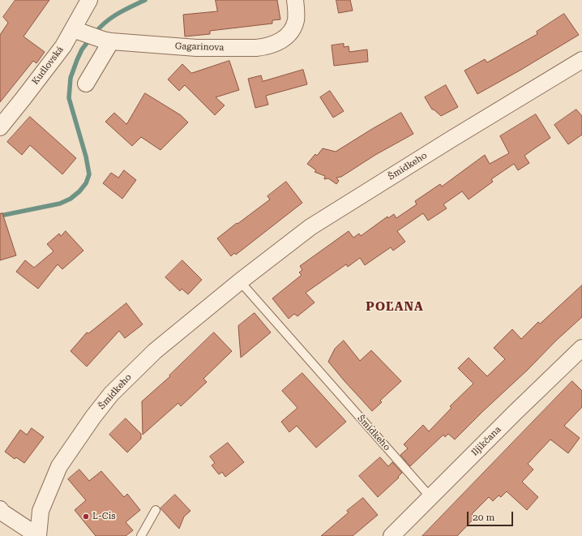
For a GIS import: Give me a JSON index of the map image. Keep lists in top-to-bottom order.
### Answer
{
  "streets": {
    "street": [
      "Gagarinova",
      "Kudlovská",
      "Šmidkeho",
      "Iljikčana"
    ]
  },
  "crossings": [
    ["Gagarinova", "Kudlovská"],
    ["Šmidkeho", "Iljikčana"]
  ],
  "districts": ["POĽANA"],
  "places": ["L-Cis"],
  "scale_bar": "20 m"
}
